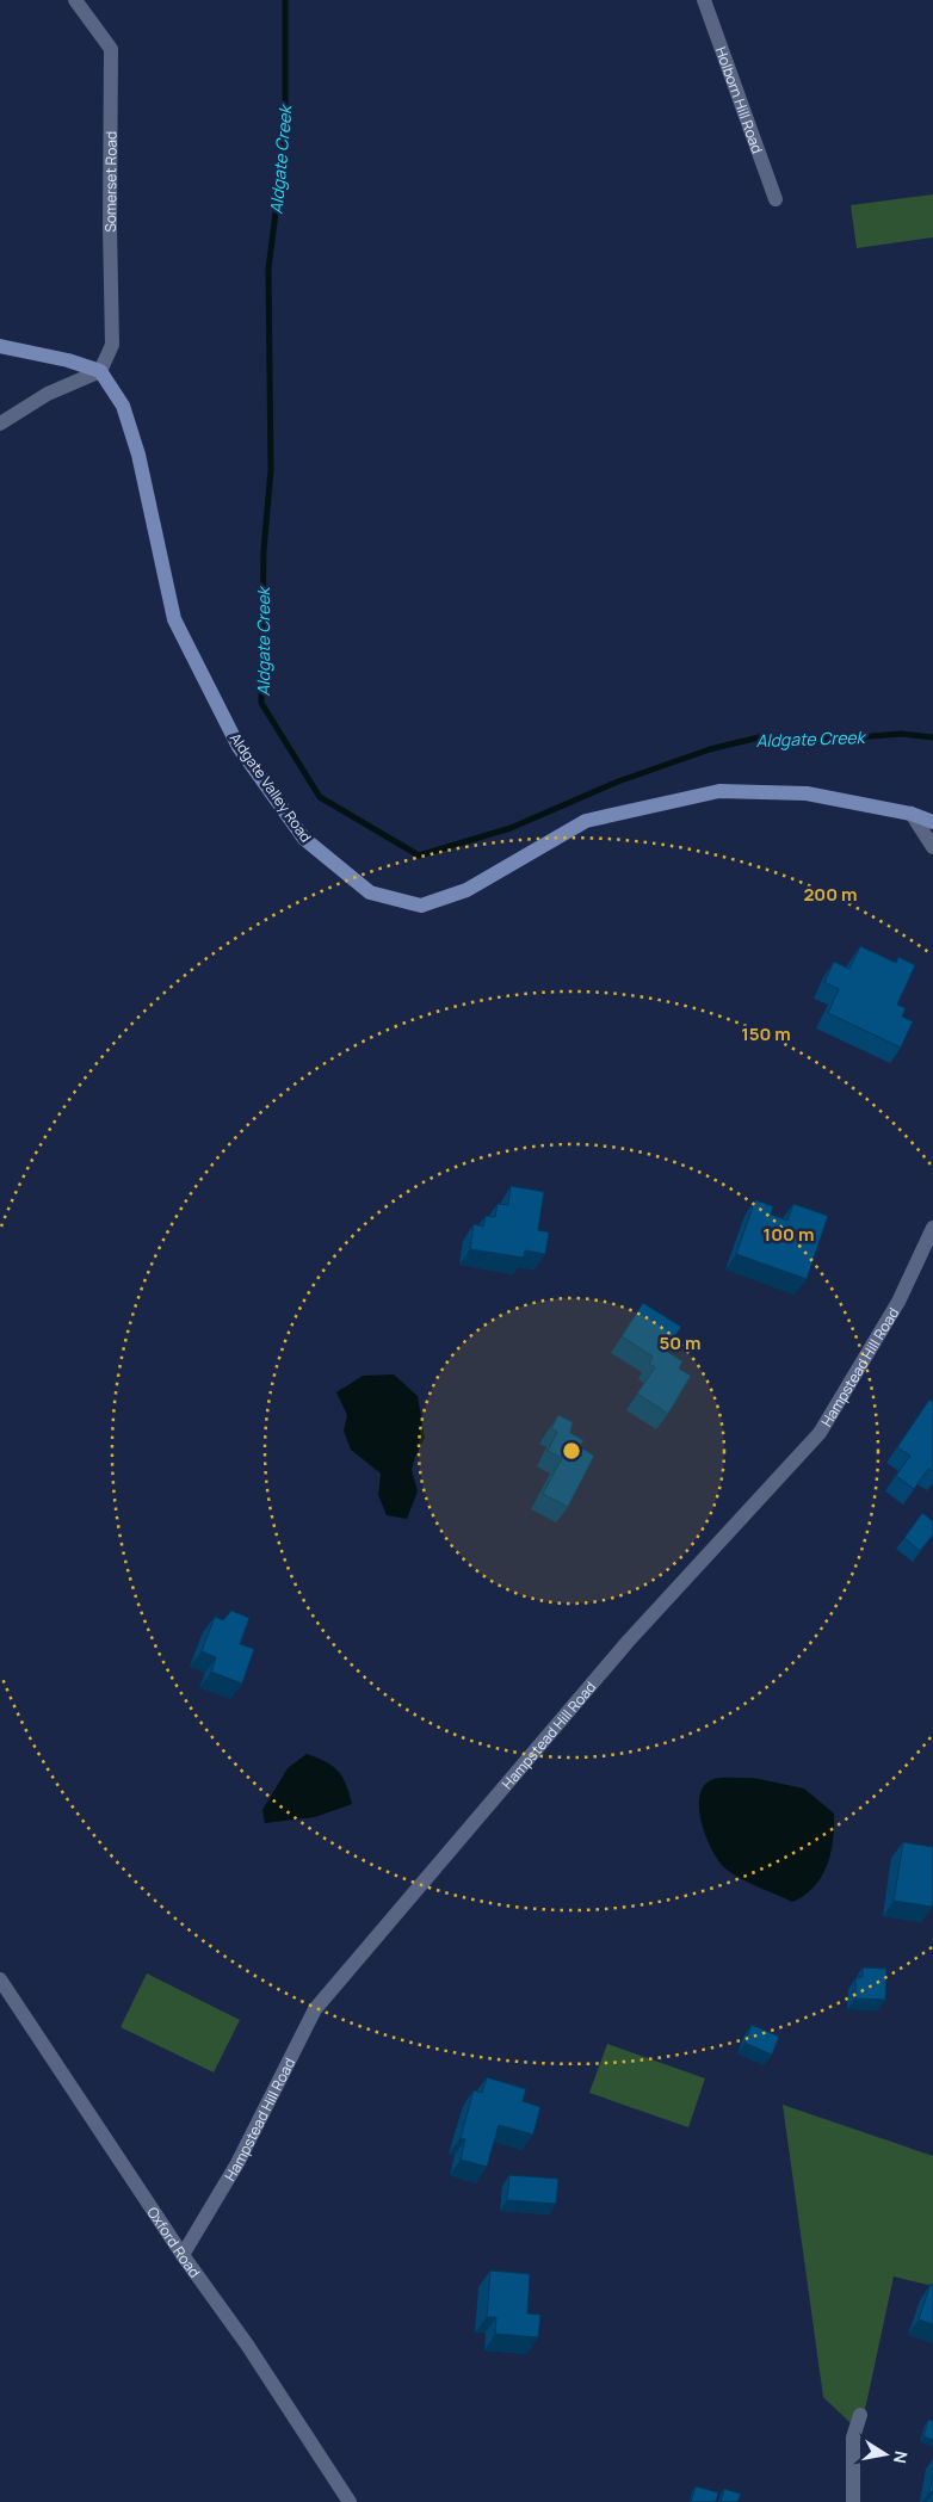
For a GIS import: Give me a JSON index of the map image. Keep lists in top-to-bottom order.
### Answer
{
  "streets": {
    "street": [
      "Holborn Hill Road",
      "Somerset Road",
      "Aldgate Valley Road",
      "Hampstead Hill Road",
      "Oxford Road"
    ]
  },
  "crossings": [
    ["Somerset Road", "Aldgate Valley Road"],
    ["Hampstead Hill Road", "Oxford Road"]
  ],
  "water": ["Aldgate Creek"],
  "north": "right",
  "rings": [
    "200 m",
    "150 m",
    "100 m",
    "50 m"
  ]
}
